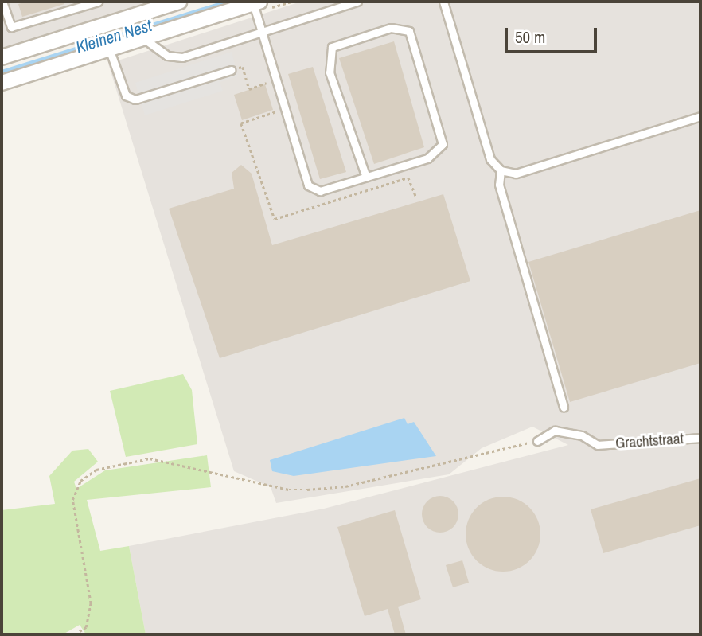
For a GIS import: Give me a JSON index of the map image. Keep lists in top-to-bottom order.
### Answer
{
  "streets": {
    "lane": ["Grachtstraat"]
  },
  "water": ["Kleinen Nest"],
  "scale_bar": "50 m"
}
